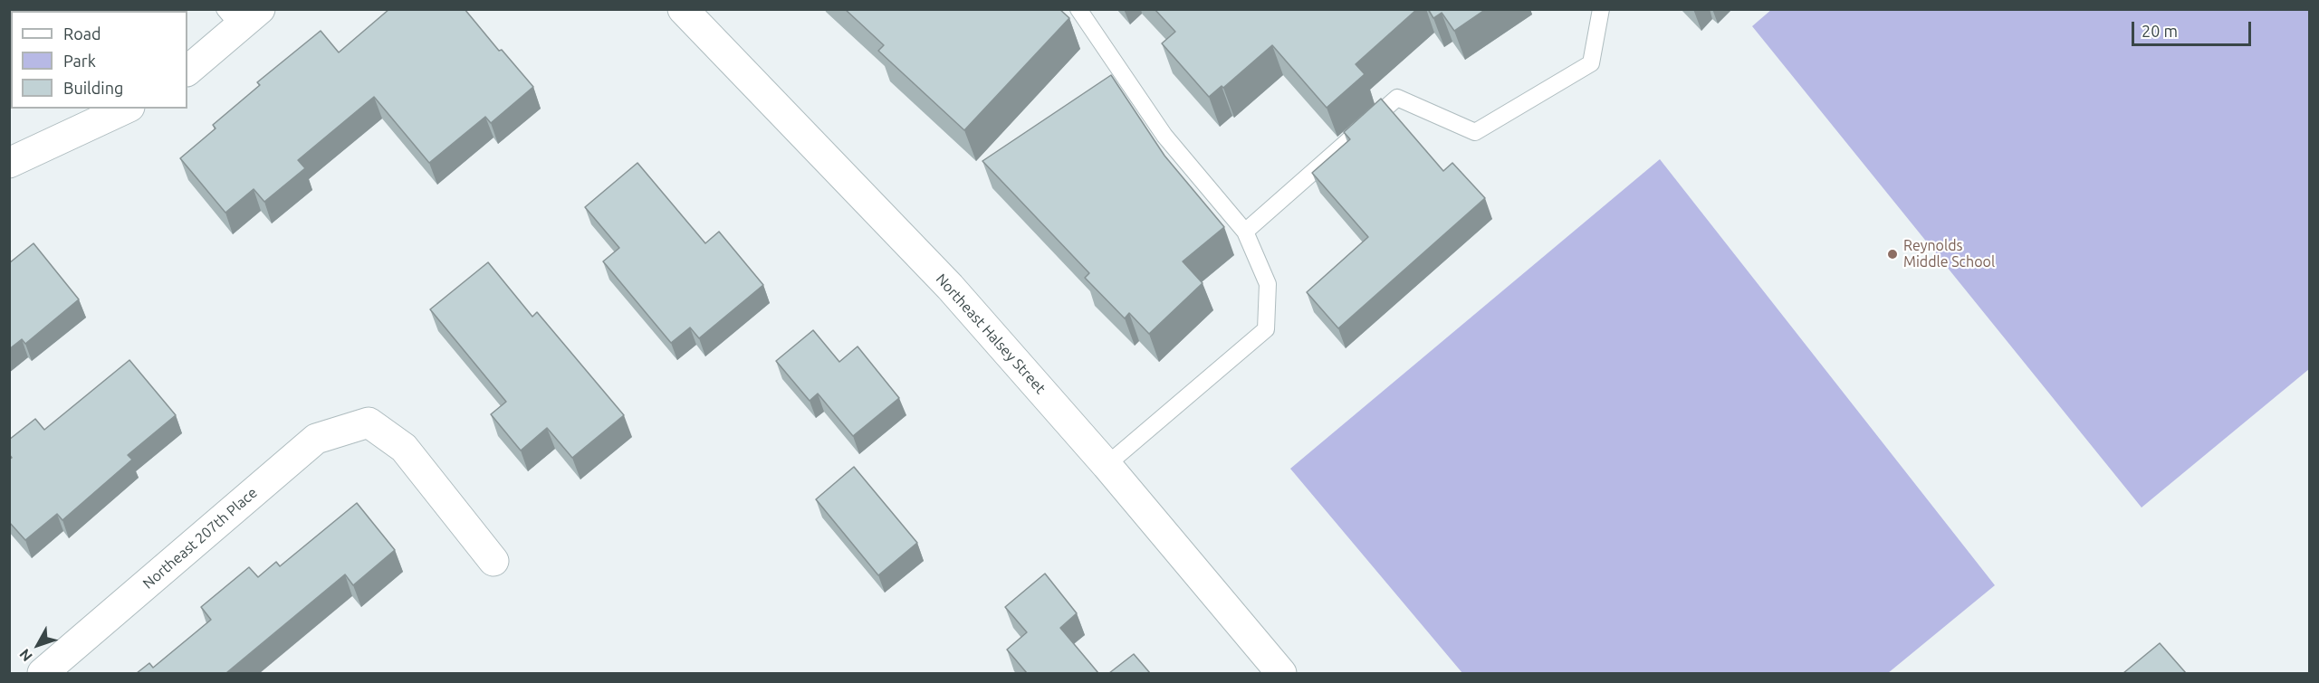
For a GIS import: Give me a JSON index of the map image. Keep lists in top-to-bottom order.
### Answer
{
  "streets": {
    "street": ["Northeast Halsey Street", "Northeast 207th Place"]
  },
  "places": ["Reynolds Middle School"],
  "legend": ["Road", "Park", "Building"],
  "scale_bar": "20 m",
  "north": "bottom left"
}
